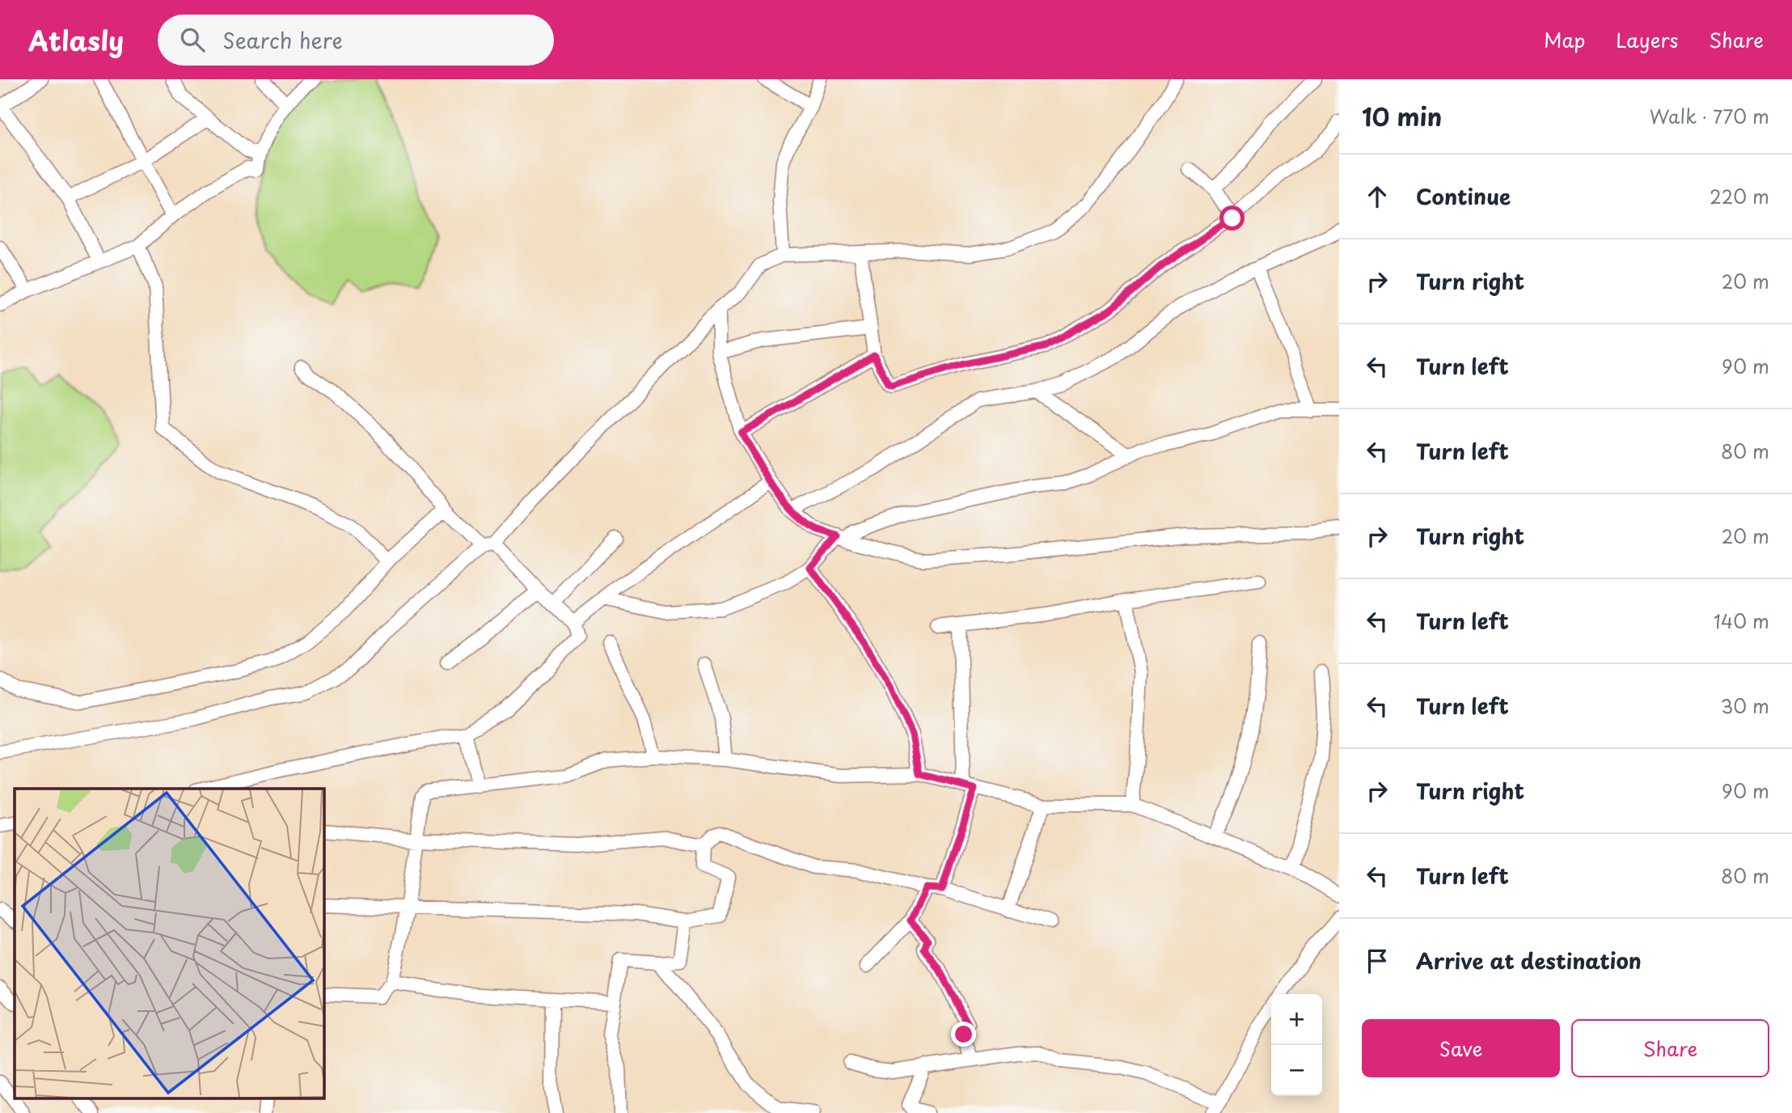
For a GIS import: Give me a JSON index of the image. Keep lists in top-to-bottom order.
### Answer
{
  "page": {
    "header": "Atlasly",
    "search": "Search here",
    "nav": ["Map", "Layers", "Share"],
    "heading": ["10 min", "Walk · 770 m"],
    "list": [
      ["Continue", "220 m"],
      ["Turn right", "20 m"],
      ["Turn left", "90 m"],
      ["Turn left", "80 m"],
      ["Turn right", "20 m"],
      ["Turn left", "140 m"],
      ["Turn left", "30 m"],
      ["Turn right", "90 m"],
      ["Turn left", "80 m"],
      "Arrive at destination"
    ],
    "map_buttons": ["+", "−"],
    "buttons": ["Save", "Share"]
  }
}
